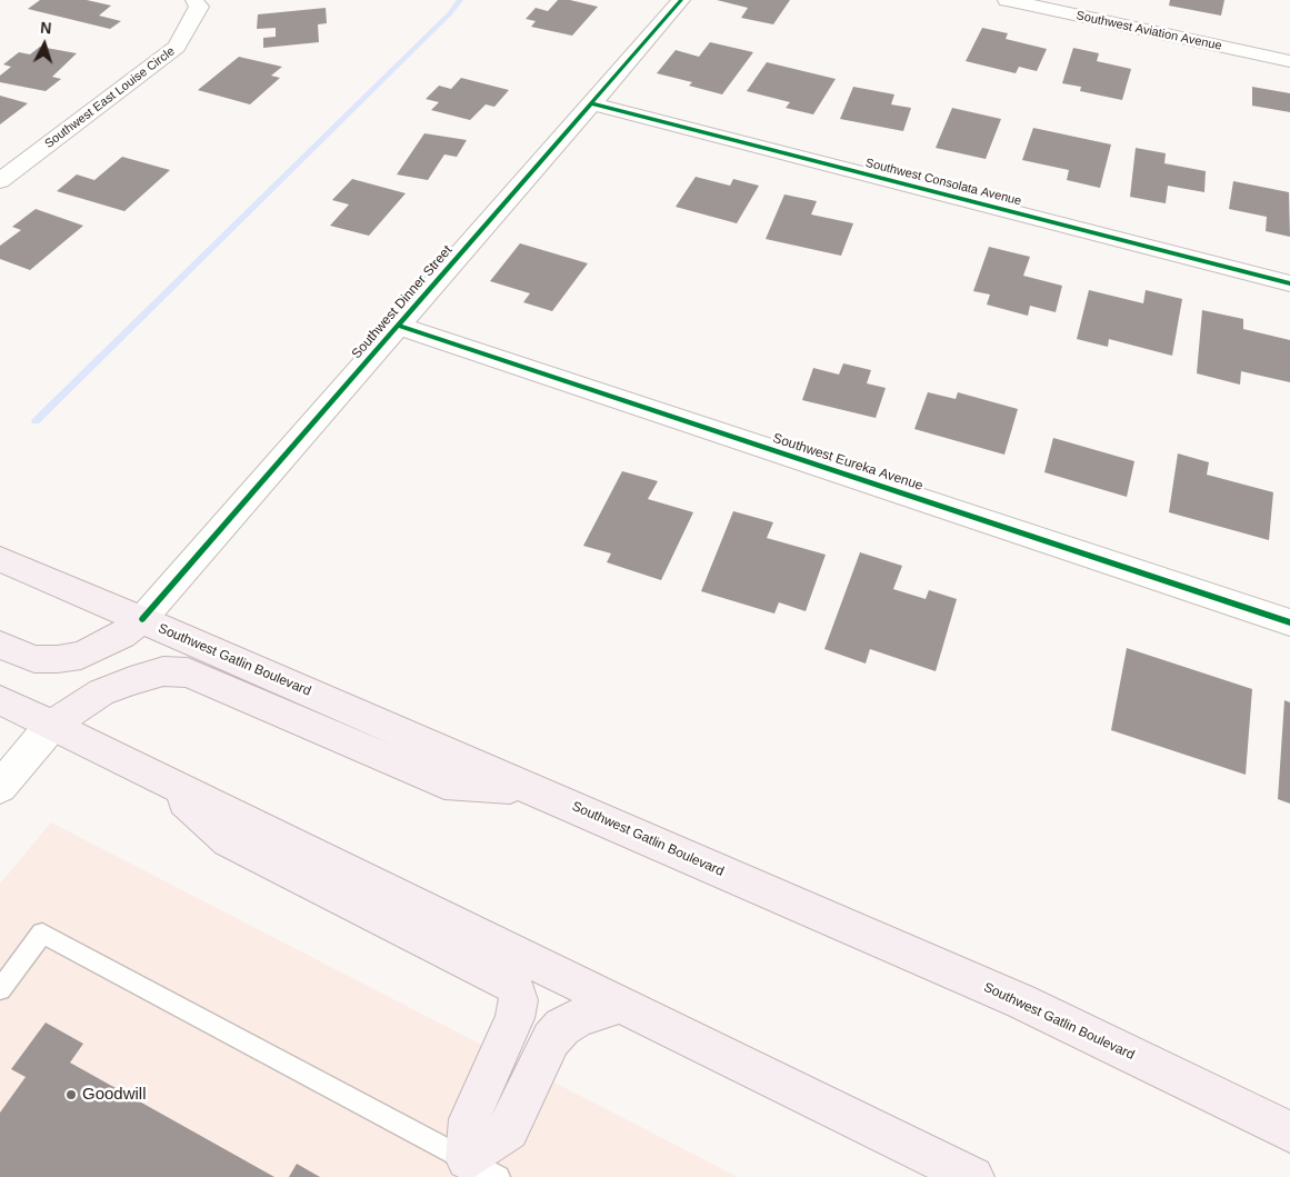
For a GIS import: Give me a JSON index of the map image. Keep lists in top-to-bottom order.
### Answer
{
  "streets": {
    "main road": ["Southwest Gatlin Boulevard"],
    "street": [
      "Southwest Aviation Avenue",
      "Southwest East Louise Circle",
      "Southwest Consolata Avenue",
      "Southwest Dinner Street",
      "Southwest Eureka Avenue"
    ]
  },
  "crossings": [
    ["Southwest Consolata Avenue", "Southwest Dinner Street"],
    ["Southwest Dinner Street", "Southwest Eureka Avenue"],
    ["Southwest Dinner Street", "Southwest Gatlin Boulevard"]
  ],
  "places": ["Goodwill"],
  "north": "top"
}
